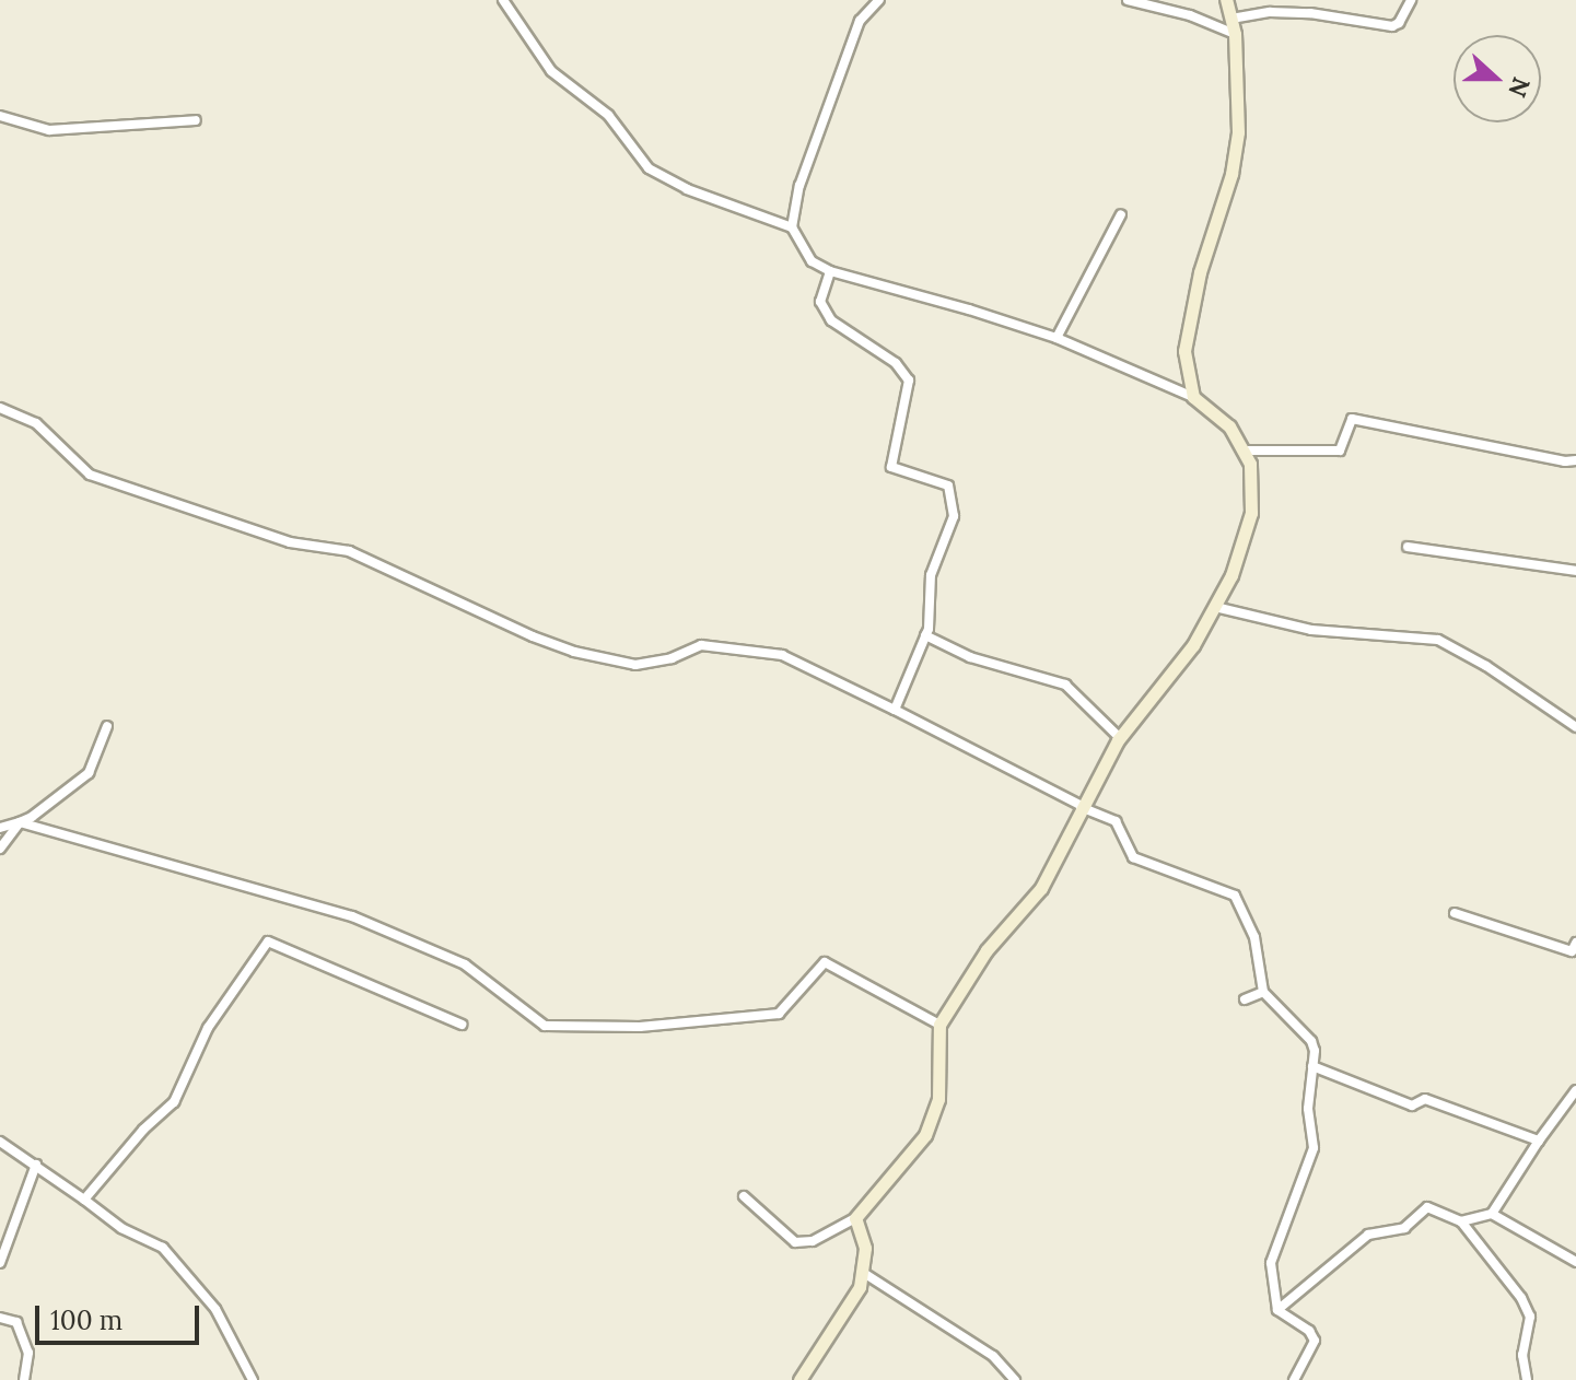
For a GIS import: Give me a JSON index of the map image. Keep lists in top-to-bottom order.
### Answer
{
  "scale_bar": "100 m",
  "north": "right"
}
